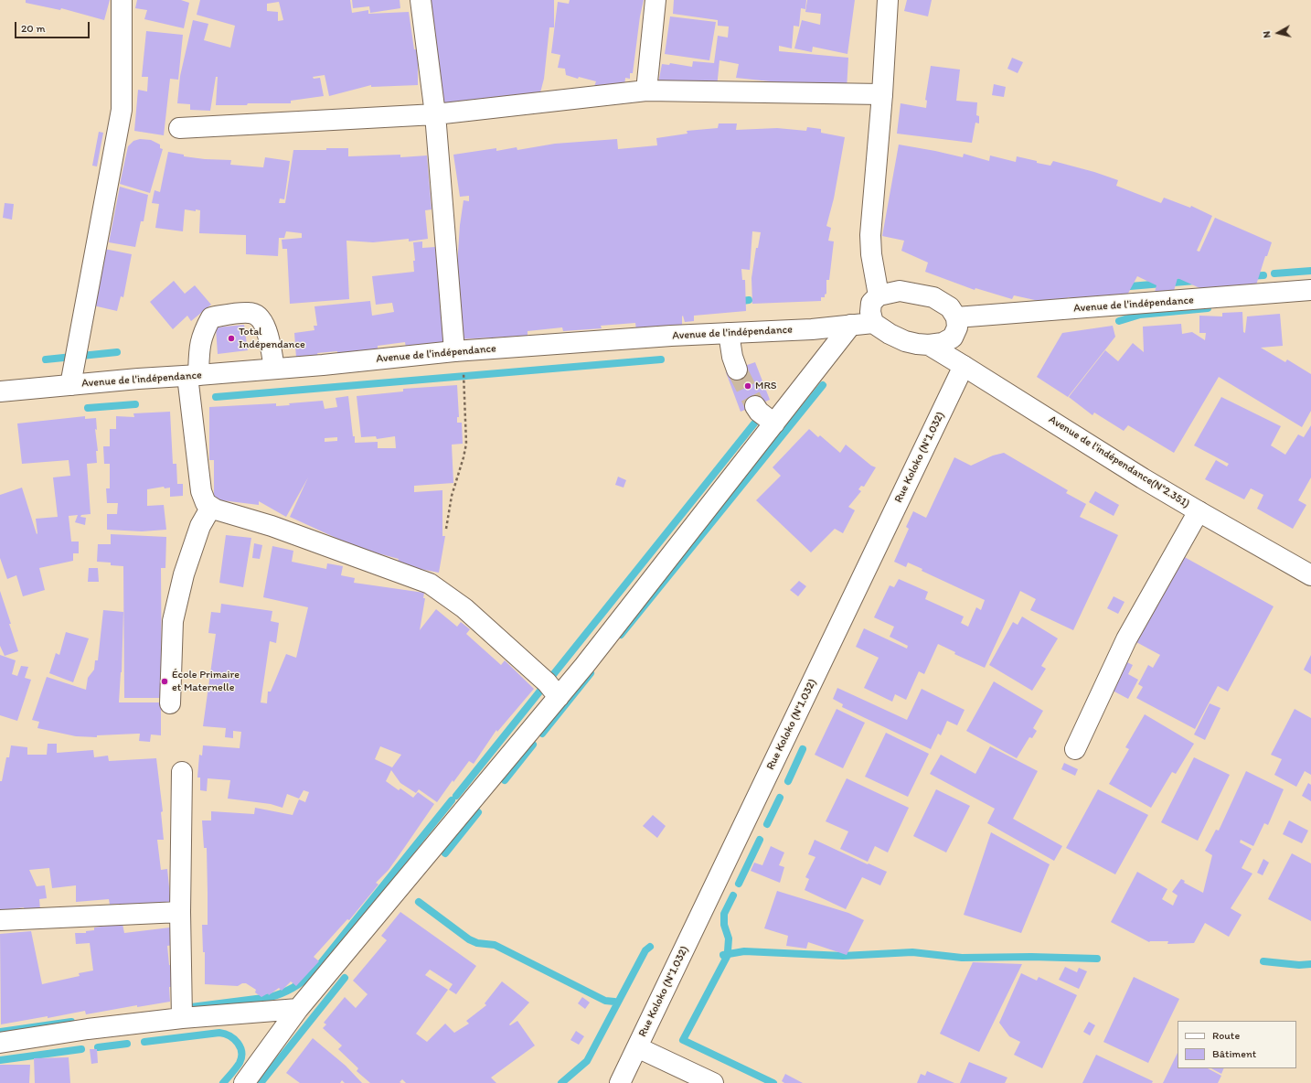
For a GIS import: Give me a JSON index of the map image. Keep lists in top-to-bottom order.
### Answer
{
  "streets": {
    "street": ["Avenue de l'indépendance", "Rue Koloko (N°1.032)", "Avenue de l'indépendance(N°2.351)"]
  },
  "crossings": [
    ["Avenue de l'indépendance", "Avenue de l'indépendance(N°2.351)"],
    ["Rue Koloko (N°1.032)", "Avenue de l'indépendance(N°2.351)"]
  ],
  "places": ["Total Indépendance", "MRS", "École Primaire et Maternelle"],
  "legend": ["Route", "Bâtiment"],
  "scale_bar": "20 m",
  "north": "left"
}
